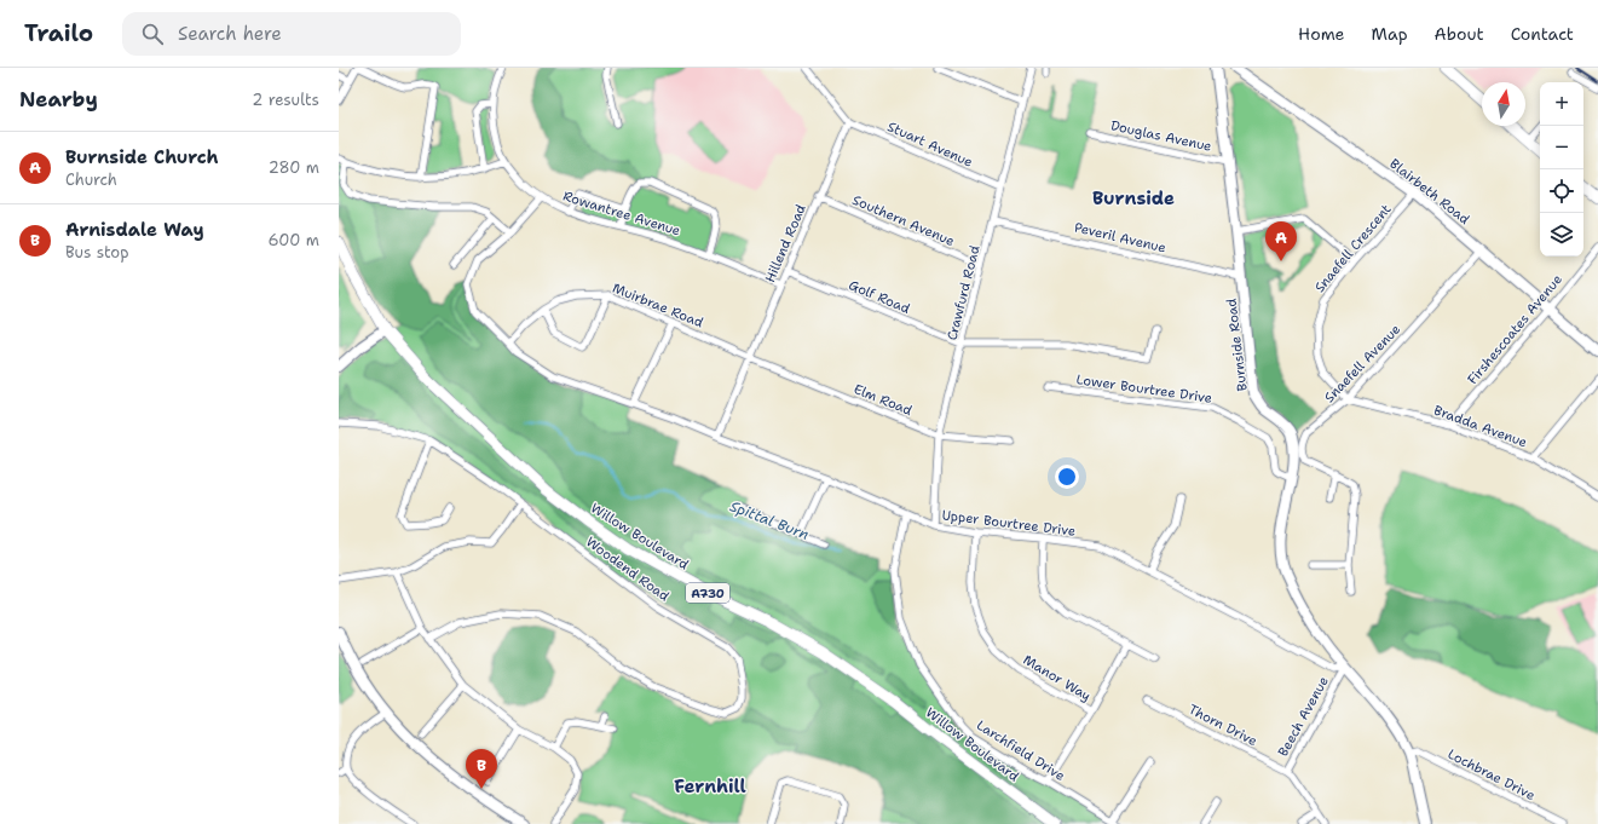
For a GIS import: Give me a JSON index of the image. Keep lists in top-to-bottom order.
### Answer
{
  "streets": {
    "main road": ["Willow Boulevard", "A730"],
    "street": [
      "Douglas Avenue",
      "Stuart Avenue",
      "Blairbeth Road",
      "Rowantree Avenue",
      "Southern Avenue",
      "Peveril Avenue",
      "Hillend Road",
      "Snaefell Crescent",
      "Crawfurd Road",
      "Golf Road",
      "Muirbrae Road",
      "Firshescoates Avenue",
      "Burnside Road",
      "Snaefell Avenue",
      "Lower Bourtree Drive",
      "Elm Road",
      "Bradda Avenue",
      "Upper Bourtree Drive",
      "Woodend Road",
      "Manor Way",
      "Beech Avenue",
      "Thorn Drive",
      "Larchfield Drive",
      "Lochbrae Drive"
    ]
  },
  "crossings": [
    ["Douglas Avenue", "Burnside Road"],
    ["Stuart Avenue", "Hillend Road"],
    ["Stuart Avenue", "Crawfurd Road"],
    ["Blairbeth Road", "Snaefell Crescent"],
    ["Blairbeth Road", "Firshescoates Avenue"],
    ["Blairbeth Road", "Snaefell Avenue"],
    ["Rowantree Avenue", "Hillend Road"],
    ["Rowantree Avenue", "Upper Bourtree Drive"],
    ["Southern Avenue", "Hillend Road"],
    ["Southern Avenue", "Crawfurd Road"],
    ["Peveril Avenue", "Crawfurd Road"],
    ["Peveril Avenue", "Burnside Road"],
    ["Hillend Road", "Golf Road"],
    ["Hillend Road", "Muirbrae Road"],
    ["Hillend Road", "Elm Road"],
    ["Hillend Road", "Upper Bourtree Drive"],
    ["Snaefell Crescent", "Snaefell Avenue"],
    ["Snaefell Crescent", "Bradda Avenue"],
    ["Crawfurd Road", "Golf Road"],
    ["Crawfurd Road", "Elm Road"],
    ["Crawfurd Road", "Upper Bourtree Drive"],
    ["Muirbrae Road", "Elm Road"],
    ["Muirbrae Road", "Upper Bourtree Drive"],
    ["Firshescoates Avenue", "Bradda Avenue"],
    ["Burnside Road", "Lower Bourtree Drive"],
    ["Burnside Road", "Upper Bourtree Drive"],
    ["Burnside Road", "Beech Avenue"],
    ["Burnside Road", "Lochbrae Drive"],
    ["Snaefell Avenue", "Bradda Avenue"],
    ["Upper Bourtree Drive", "Manor Way"],
    ["Upper Bourtree Drive", "Beech Avenue"],
    ["Upper Bourtree Drive", "Larchfield Drive"],
    ["Willow Boulevard", "A730"],
    ["Beech Avenue", "Thorn Drive"]
  ],
  "districts": ["Burnside", "Fernhill"],
  "water": ["Spittal Burn"],
  "north": "top",
  "page": {
    "header": "Trailo",
    "search": "Search here",
    "nav": [
      "Home",
      "Map",
      "About",
      "Contact"
    ],
    "heading": ["Nearby", "2 results"],
    "map_buttons": ["+", "−"],
    "list": [
      {
        "mark": "A",
        "name": "Burnside Church",
        "note": "Church",
        "value": "280 m"
      },
      {
        "mark": "B",
        "name": "Arnisdale Way",
        "note": "Bus stop",
        "value": "600 m"
      }
    ],
    "pins": ["A", "B"]
  }
}
